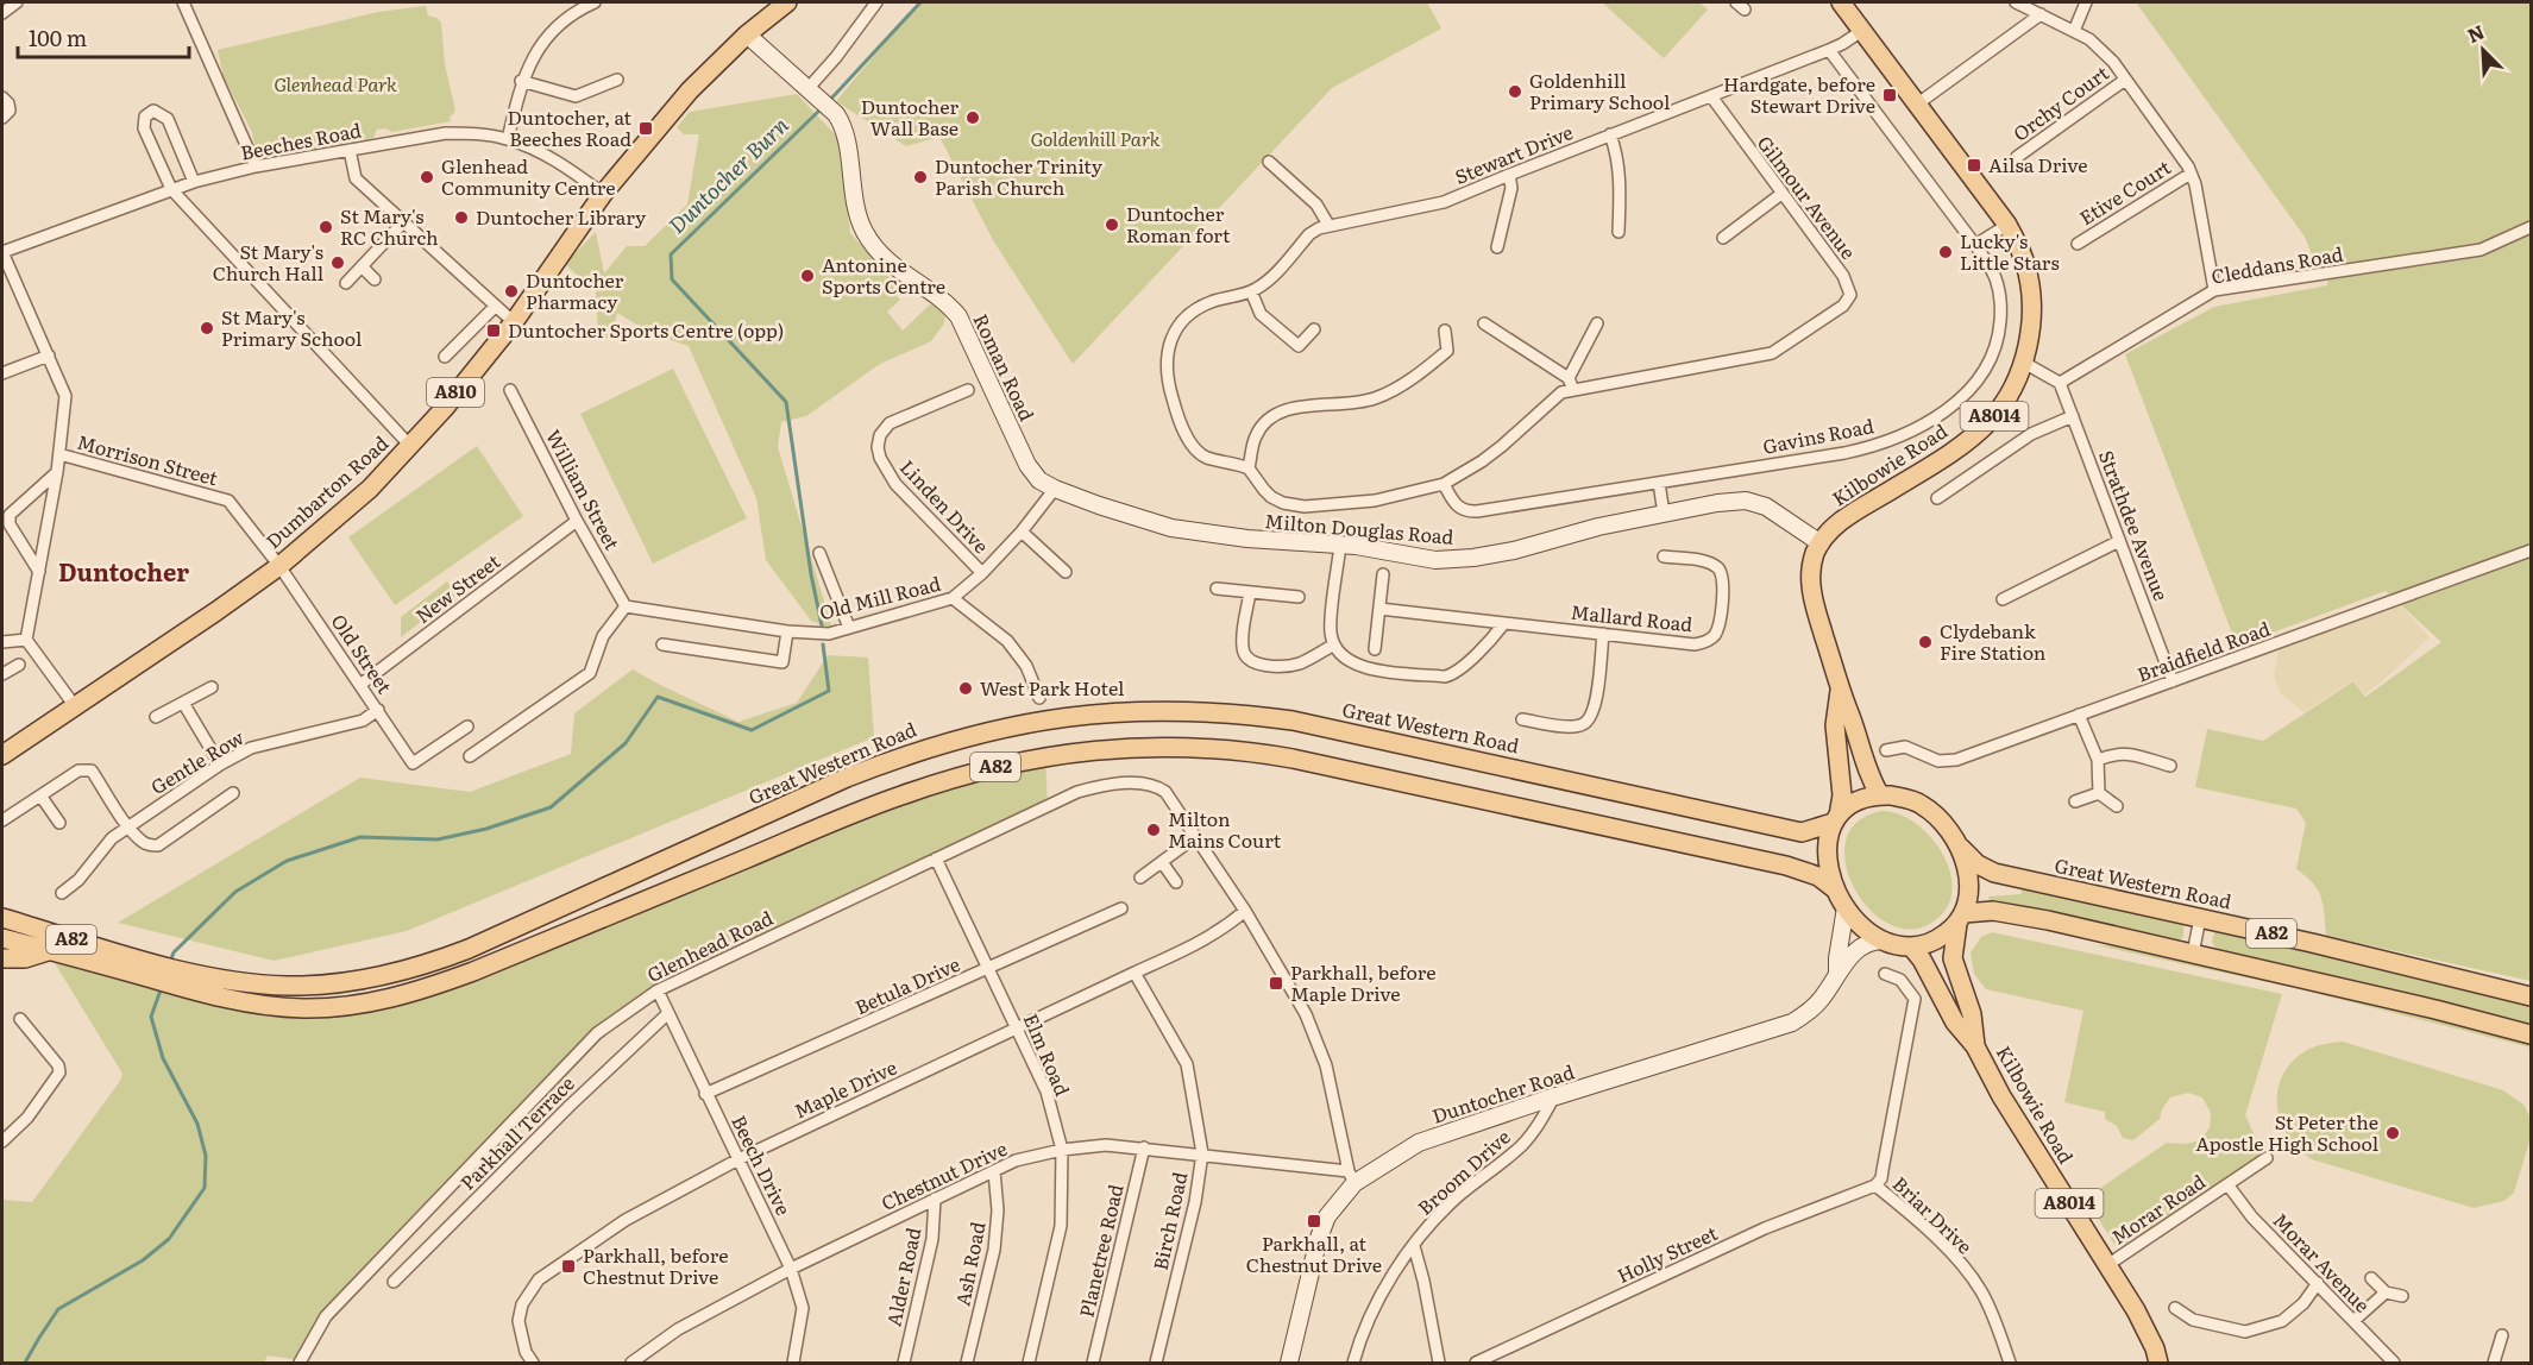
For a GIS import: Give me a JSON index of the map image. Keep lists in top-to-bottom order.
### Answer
{
  "streets": {
    "main road": [
      "A810",
      "A8014",
      "Kilbowie Road",
      "Dumbarton Road",
      "Great Western Road",
      "A82"
    ],
    "street": [
      "Orchy Court",
      "Beeches Road",
      "Stewart Drive",
      "Etive Court",
      "Gilmour Avenue",
      "Cleddans Road",
      "Roman Road",
      "Gavins Road",
      "Morrison Street",
      "William Street",
      "Linden Drive",
      "Strathdee Avenue",
      "Milton Douglas Road",
      "New Street",
      "Old Mill Road",
      "Mallard Road",
      "Braidfield Road",
      "Old Street",
      "Gentle Row",
      "Glenhead Road",
      "Betula Drive",
      "Elm Road",
      "Maple Drive",
      "Duntocher Road",
      "Parkhall Terrace",
      "Beech Drive",
      "Broom Drive",
      "Chestnut Drive",
      "Morar Road",
      "Briar Drive",
      "Birch Road",
      "Planetree Road",
      "Holly Street",
      "Morar Avenue",
      "Ash Road",
      "Alder Road"
    ]
  },
  "crossings": [
    ["Beeches Road", "Dumbarton Road"],
    ["Stewart Drive", "Gilmour Avenue"],
    ["Stewart Drive", "Gavins Road"],
    ["Stewart Drive", "Kilbowie Road"],
    ["Gilmour Avenue", "Gavins Road"],
    ["Cleddans Road", "Strathdee Avenue"],
    ["Roman Road", "Dumbarton Road"],
    ["Roman Road", "Milton Douglas Road"],
    ["Roman Road", "Old Mill Road"],
    ["A8014", "Kilbowie Road"],
    ["A8014", "Great Western Road"],
    ["A8014", "A82"],
    ["A8014", "Duntocher Road"],
    ["Morrison Street", "Dumbarton Road"],
    ["Morrison Street", "Old Street"],
    ["Kilbowie Road", "Milton Douglas Road"],
    ["Kilbowie Road", "Great Western Road"],
    ["Kilbowie Road", "A82"],
    ["Kilbowie Road", "Duntocher Road"],
    ["Kilbowie Road", "Morar Road"],
    ["William Street", "New Street"],
    ["William Street", "Old Mill Road"],
    ["Dumbarton Road", "Old Street"],
    ["Linden Drive", "Old Mill Road"],
    ["Strathdee Avenue", "Braidfield Road"],
    ["Milton Douglas Road", "Old Mill Road"],
    ["New Street", "Old Street"],
    ["Old Street", "Gentle Row"],
    ["Great Western Road", "A82"],
    ["Great Western Road", "Duntocher Road"],
    ["A82", "Duntocher Road"],
    ["Glenhead Road", "Elm Road"],
    ["Glenhead Road", "Beech Drive"],
    ["Betula Drive", "Elm Road"],
    ["Betula Drive", "Beech Drive"],
    ["Elm Road", "Maple Drive"],
    ["Elm Road", "Chestnut Drive"],
    ["Maple Drive", "Beech Drive"],
    ["Maple Drive", "Birch Road"],
    ["Duntocher Road", "Broom Drive"],
    ["Duntocher Road", "Chestnut Drive"],
    ["Parkhall Terrace", "Beech Drive"],
    ["Beech Drive", "Chestnut Drive"],
    ["Chestnut Drive", "Birch Road"],
    ["Chestnut Drive", "Planetree Road"],
    ["Chestnut Drive", "Ash Road"],
    ["Chestnut Drive", "Alder Road"],
    ["Morar Road", "Morar Avenue"],
    ["Briar Drive", "Holly Street"]
  ],
  "districts": ["Duntocher"],
  "water": ["Duntocher Burn"],
  "parks": ["Glenhead Park", "Goldenhill Park"],
  "places": {
    "other": [
      "Goldenhill Primary School",
      "Duntocher Wall Base",
      "Glenhead Community Centre",
      "Duntocher Trinity Parish Church",
      "Duntocher Library",
      "Duntocher Roman fort",
      "St Mary's RC Church",
      "Lucky's Little Stars",
      "St Mary's Church Hall",
      "Antonine Sports Centre",
      "Duntocher Pharmacy",
      "St Mary's Primary School",
      "Clydebank Fire Station",
      "West Park Hotel",
      "Milton Mains Court",
      "St Peter the Apostle High School"
    ],
    "transit": [
      "Hardgate, before Stewart Drive",
      "Duntocher, at Beeches Road",
      "Ailsa Drive",
      "Duntocher Sports Centre (opp)",
      "Parkhall, before Maple Drive",
      "Parkhall, at Chestnut Drive",
      "Parkhall, before Chestnut Drive"
    ]
  },
  "scale_bar": "100 m",
  "north": "top left"
}
